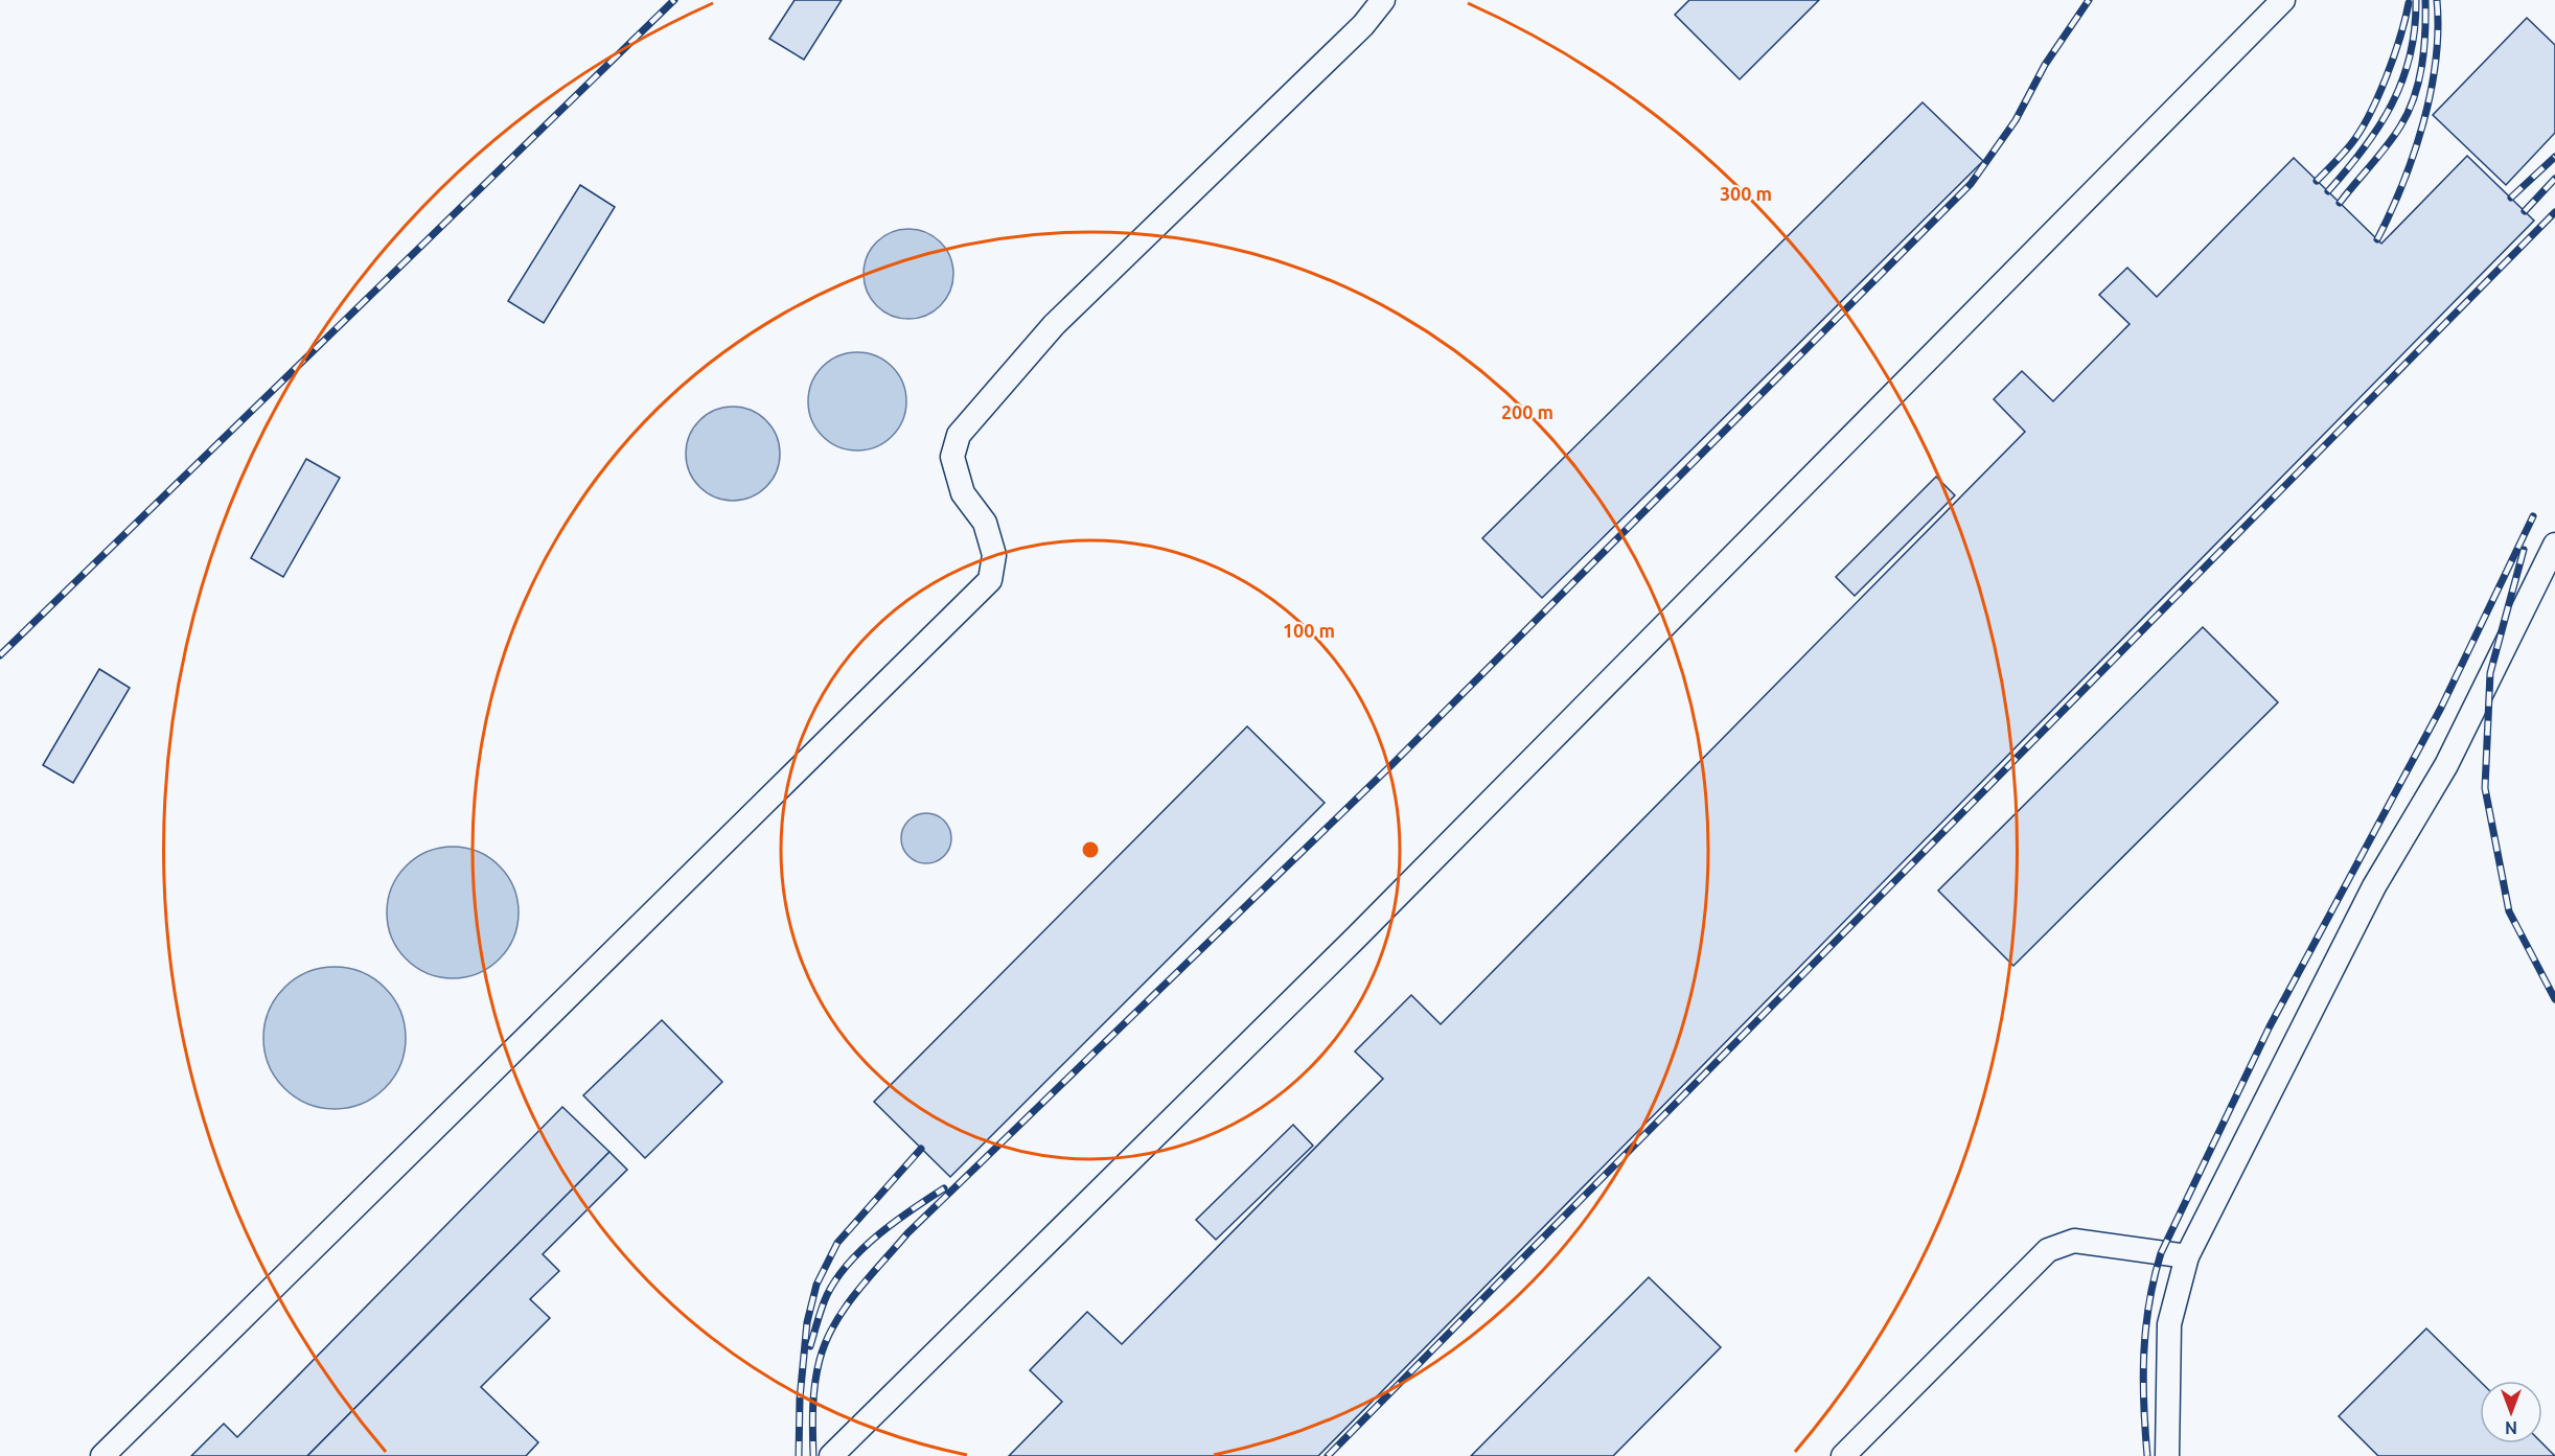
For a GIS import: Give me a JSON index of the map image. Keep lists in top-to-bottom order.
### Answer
{
  "north": "bottom",
  "rings": ["300 m", "200 m", "100 m"]
}
